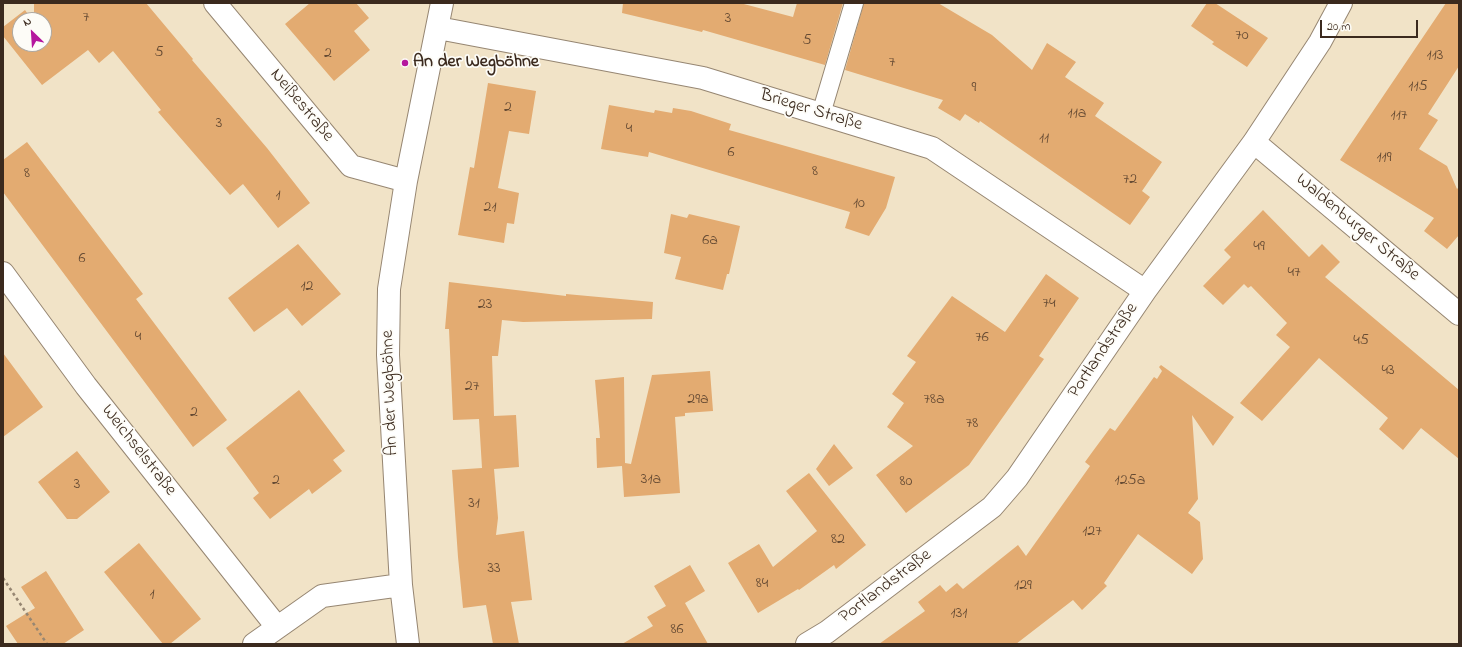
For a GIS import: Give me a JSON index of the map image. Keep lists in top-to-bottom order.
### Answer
{
  "streets": {
    "street": [
      "Neißestraße",
      "Brieger Straße",
      "Waldenburger Straße",
      "Portlandstraße",
      "An der Wegböhne",
      "Weichselstraße"
    ]
  },
  "crossings": [
    ["Neißestraße", "An der Wegböhne"],
    ["Brieger Straße", "Portlandstraße"],
    ["Brieger Straße", "An der Wegböhne"],
    ["Waldenburger Straße", "Portlandstraße"]
  ],
  "places": ["An der Wegböhne"],
  "house_numbers": [
    "7",
    "3",
    "70",
    "5",
    "5",
    "2",
    "113",
    "7",
    "115",
    "9",
    "2",
    "11a",
    "117",
    "3",
    "4",
    "11",
    "6",
    "119",
    "8",
    "8",
    "72",
    "1",
    "10",
    "21",
    "6a",
    "49",
    "6",
    "47",
    "12",
    "74",
    "23",
    "4",
    "76",
    "45",
    "43",
    "27",
    "29a",
    "78a",
    "2",
    "78",
    "31a",
    "2",
    "125a",
    "80",
    "3",
    "31",
    "127",
    "82",
    "33",
    "84",
    "129",
    "1",
    "131",
    "86"
  ],
  "scale_bar": "20 m",
  "north": "top left"
}
